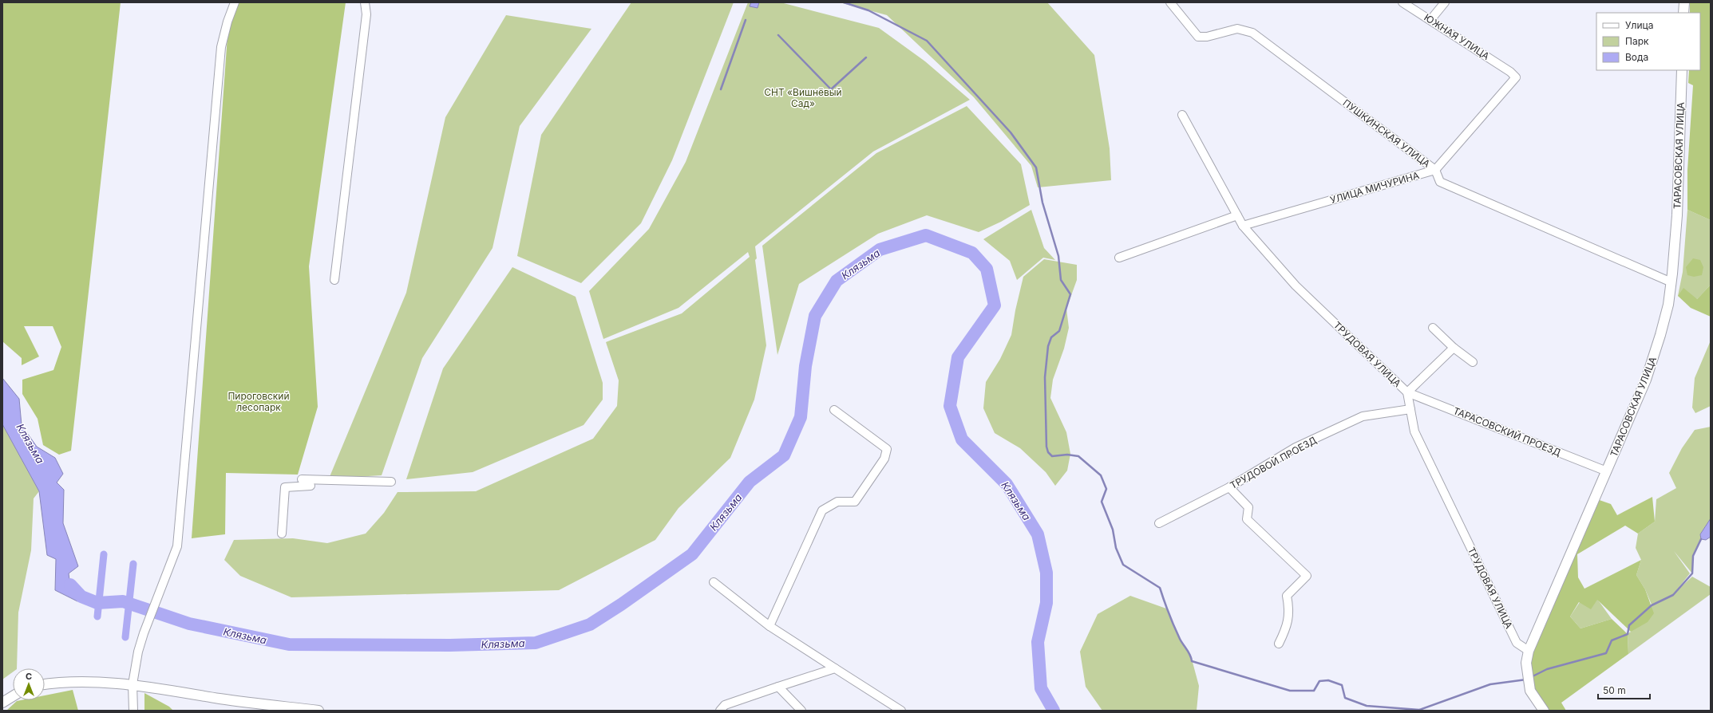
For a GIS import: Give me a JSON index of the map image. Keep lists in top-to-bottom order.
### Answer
{
  "streets": {
    "main road": ["ТАРАСОВСКАЯ УЛИЦА"],
    "street": [
      "ЮЖНАЯ УЛИЦА",
      "ПУШКИНСКАЯ УЛИЦА",
      "УЛИЦА МИЧУРИНА",
      "ТРУДОВАЯ УЛИЦА",
      "ТАРАСОВСКИЙ ПРОЕЗД",
      "ТРУДОВОЙ ПРОЕЗД"
    ]
  },
  "crossings": [
    ["ЮЖНАЯ УЛИЦА", "ПУШКИНСКАЯ УЛИЦА"],
    ["ЮЖНАЯ УЛИЦА", "УЛИЦА МИЧУРИНА"],
    ["ПУШКИНСКАЯ УЛИЦА", "ТАРАСОВСКАЯ УЛИЦА"],
    ["ПУШКИНСКАЯ УЛИЦА", "УЛИЦА МИЧУРИНА"],
    ["ТАРАСОВСКАЯ УЛИЦА", "ТРУДОВАЯ УЛИЦА"],
    ["ТАРАСОВСКАЯ УЛИЦА", "ТАРАСОВСКИЙ ПРОЕЗД"],
    ["УЛИЦА МИЧУРИНА", "ТРУДОВАЯ УЛИЦА"],
    ["ТРУДОВАЯ УЛИЦА", "ТАРАСОВСКИЙ ПРОЕЗД"],
    ["ТРУДОВАЯ УЛИЦА", "ТРУДОВОЙ ПРОЕЗД"]
  ],
  "water": ["Клязьма"],
  "parks": ["СНТ «Вишнёвый Сад»", "Пироговский лесопарк"],
  "legend": ["Улица", "Парк", "Вода"],
  "scale_bar": "50 m",
  "north": "top"
}
